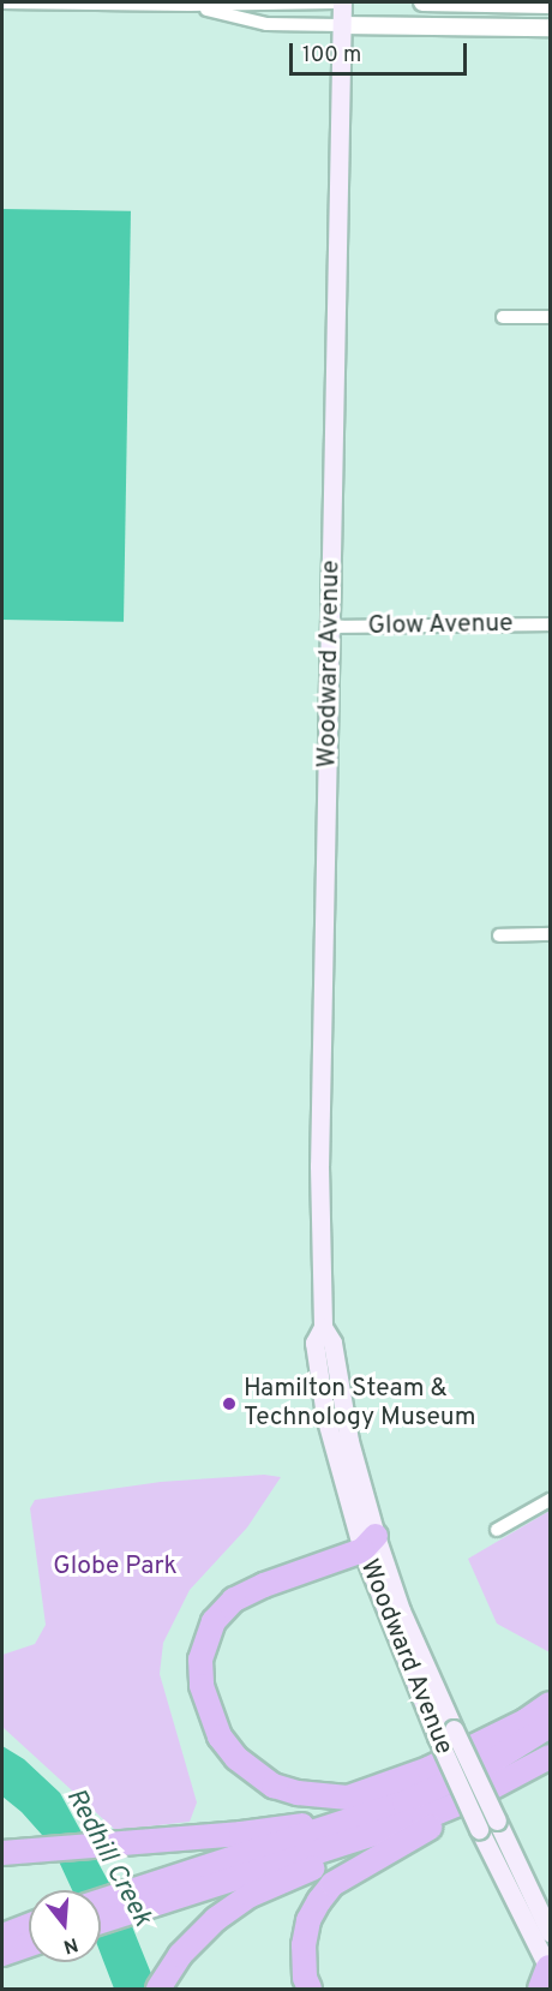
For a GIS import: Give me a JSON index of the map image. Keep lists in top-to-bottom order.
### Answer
{
  "streets": {
    "main road": ["Woodward Avenue"],
    "street": ["Glow Avenue"]
  },
  "crossings": [
    ["Glow Avenue", "Woodward Avenue"]
  ],
  "water": ["Redhill Creek"],
  "parks": ["Globe Park"],
  "places": ["Hamilton Steam & Technology Museum"],
  "scale_bar": "100 m",
  "north": "bottom"
}
